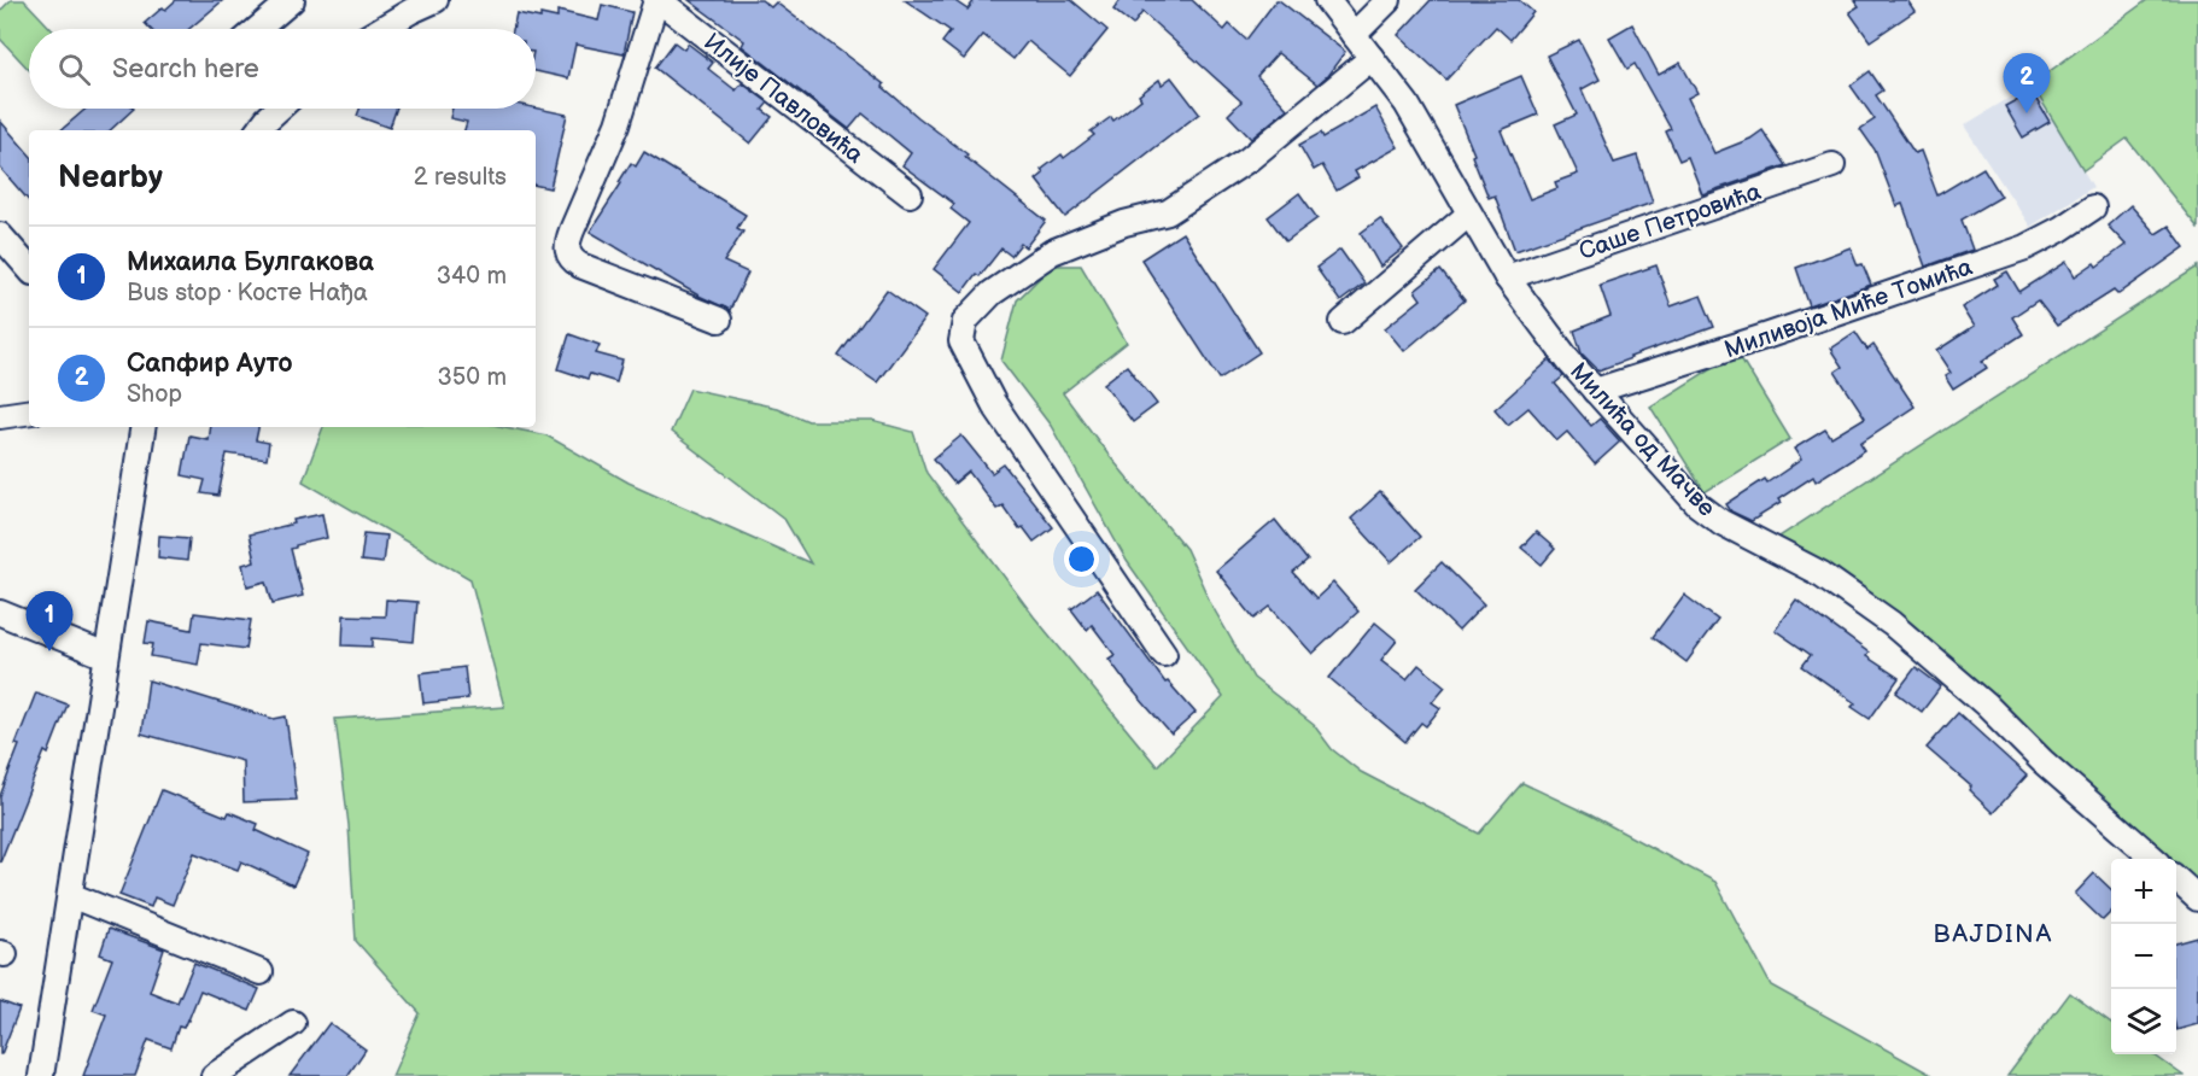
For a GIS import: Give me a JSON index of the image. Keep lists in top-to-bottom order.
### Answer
{
  "streets": {
    "street": [
      "Илије Павловића",
      "Саше Петровића",
      "Миливоја Миће Томића",
      "Милића од Мачве"
    ]
  },
  "crossings": [
    ["Саше Петровића", "Милића од Мачве"],
    ["Миливоја Миће Томића", "Милића од Мачве"]
  ],
  "districts": ["BAJDINA"],
  "page": {
    "search": "Search here",
    "pins": ["2", "1"],
    "heading": ["Nearby", "2 results"],
    "list": [
      {
        "mark": "1",
        "name": "Михаила Булгакова",
        "note": "Bus stop · Косте Нађа",
        "value": "340 m"
      },
      {
        "mark": "2",
        "name": "Сапфир Ауто",
        "note": "Shop",
        "value": "350 m"
      }
    ],
    "map_buttons": ["+", "−"]
  }
}
